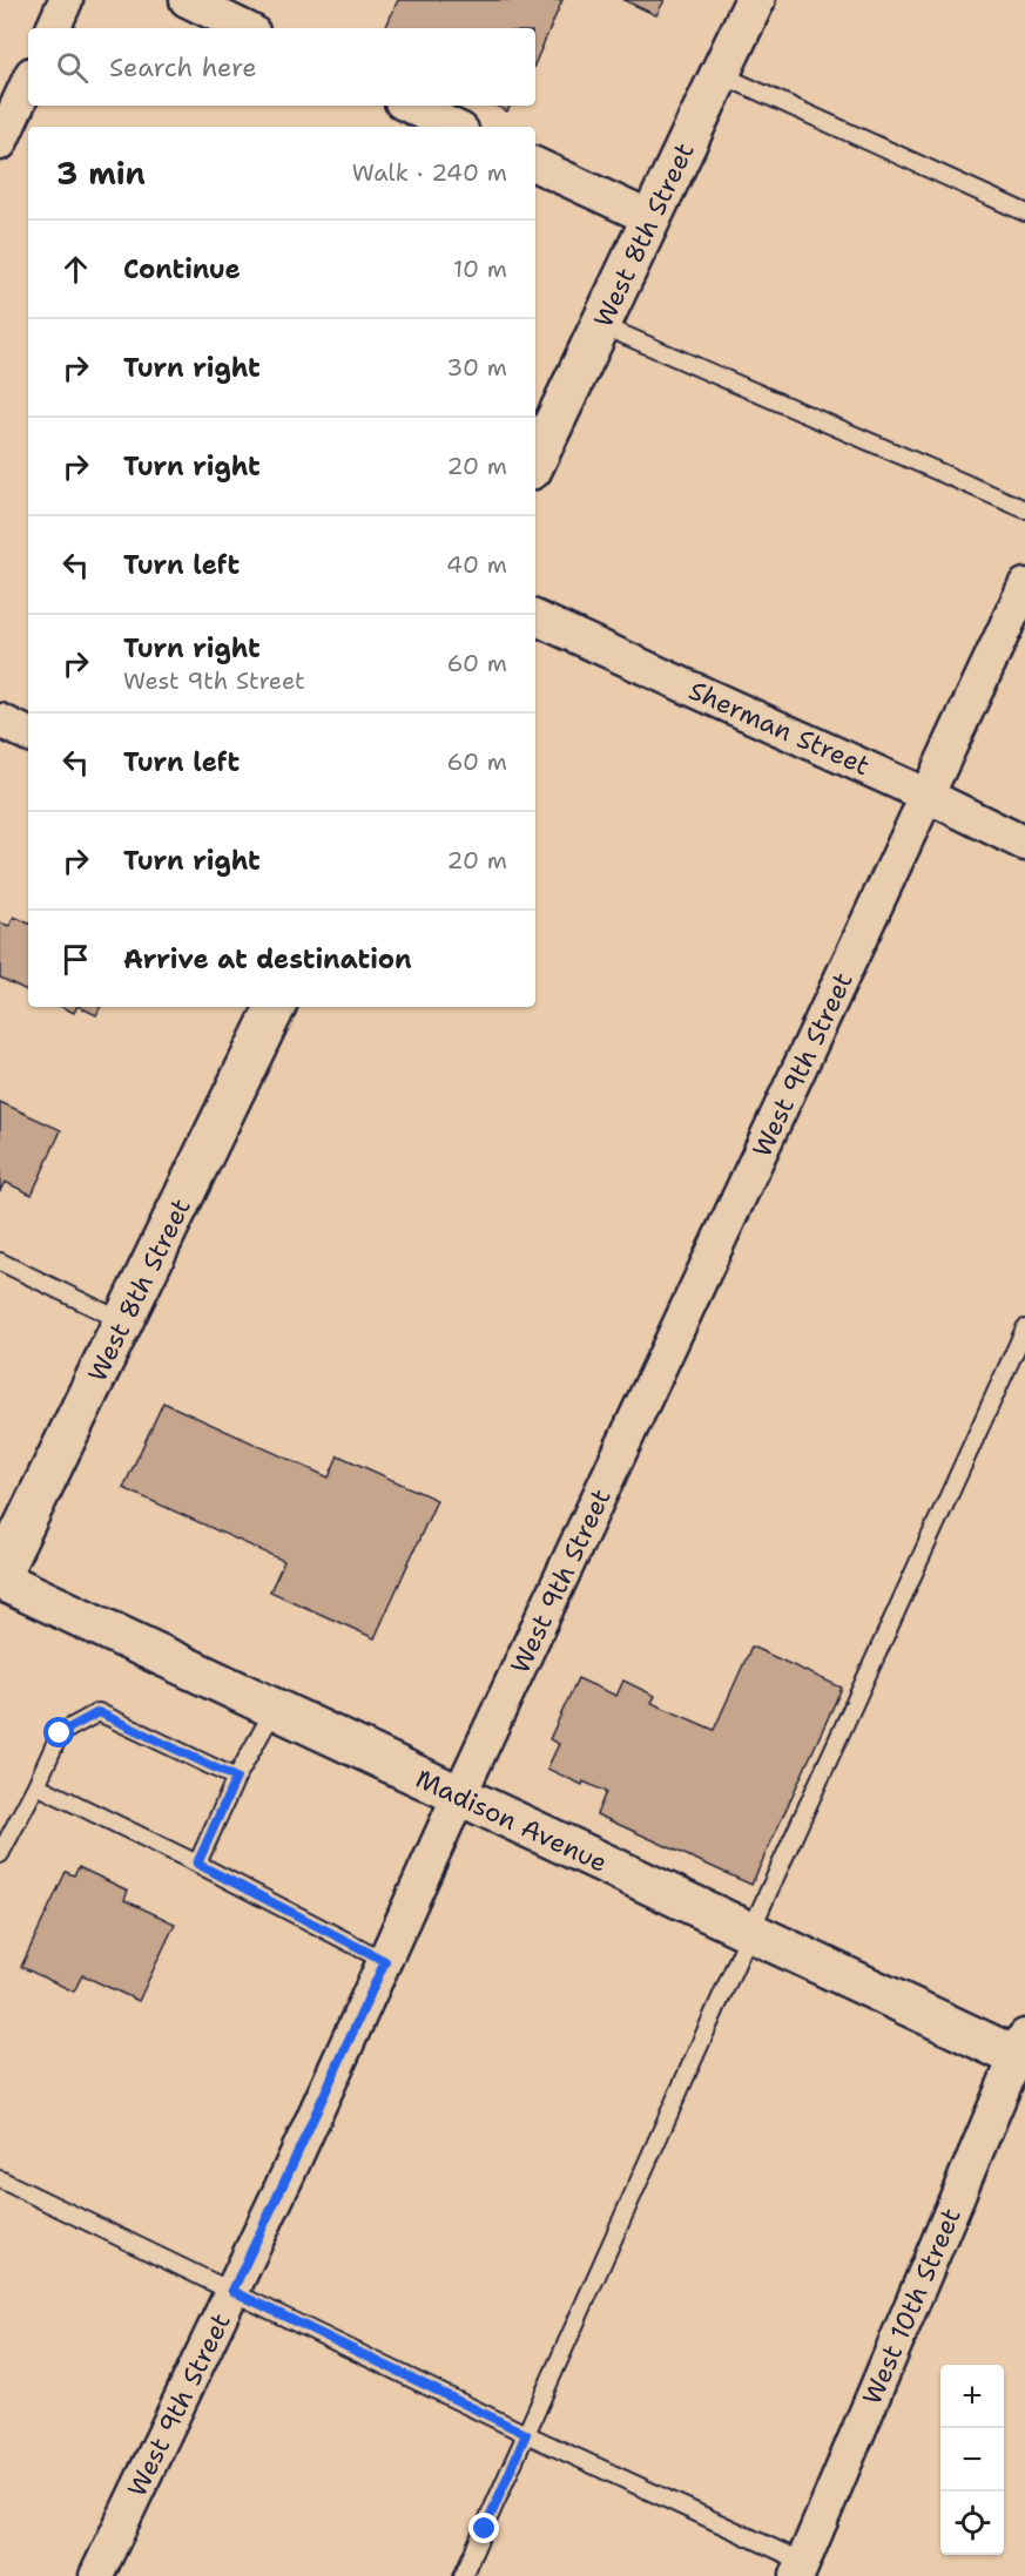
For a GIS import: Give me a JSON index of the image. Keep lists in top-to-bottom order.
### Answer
{
  "streets": {
    "street": [
      "West 8th Street",
      "Sherman Street",
      "West 9th Street",
      "Madison Avenue",
      "West 10th Street"
    ]
  },
  "crossings": [
    ["West 8th Street", "Madison Avenue"],
    ["Sherman Street", "West 9th Street"],
    ["West 9th Street", "Madison Avenue"],
    ["Madison Avenue", "West 10th Street"]
  ],
  "page": {
    "search": "Search here",
    "heading": ["3 min", "Walk · 240 m"],
    "list": [
      ["Continue", "10 m"],
      ["Turn right", "30 m"],
      ["Turn right", "20 m"],
      ["Turn left", "40 m"],
      ["Turn right", "West 9th Street", "60 m"],
      ["Turn left", "60 m"],
      ["Turn right", "20 m"],
      "Arrive at destination"
    ],
    "map_buttons": ["+", "−"]
  }
}
